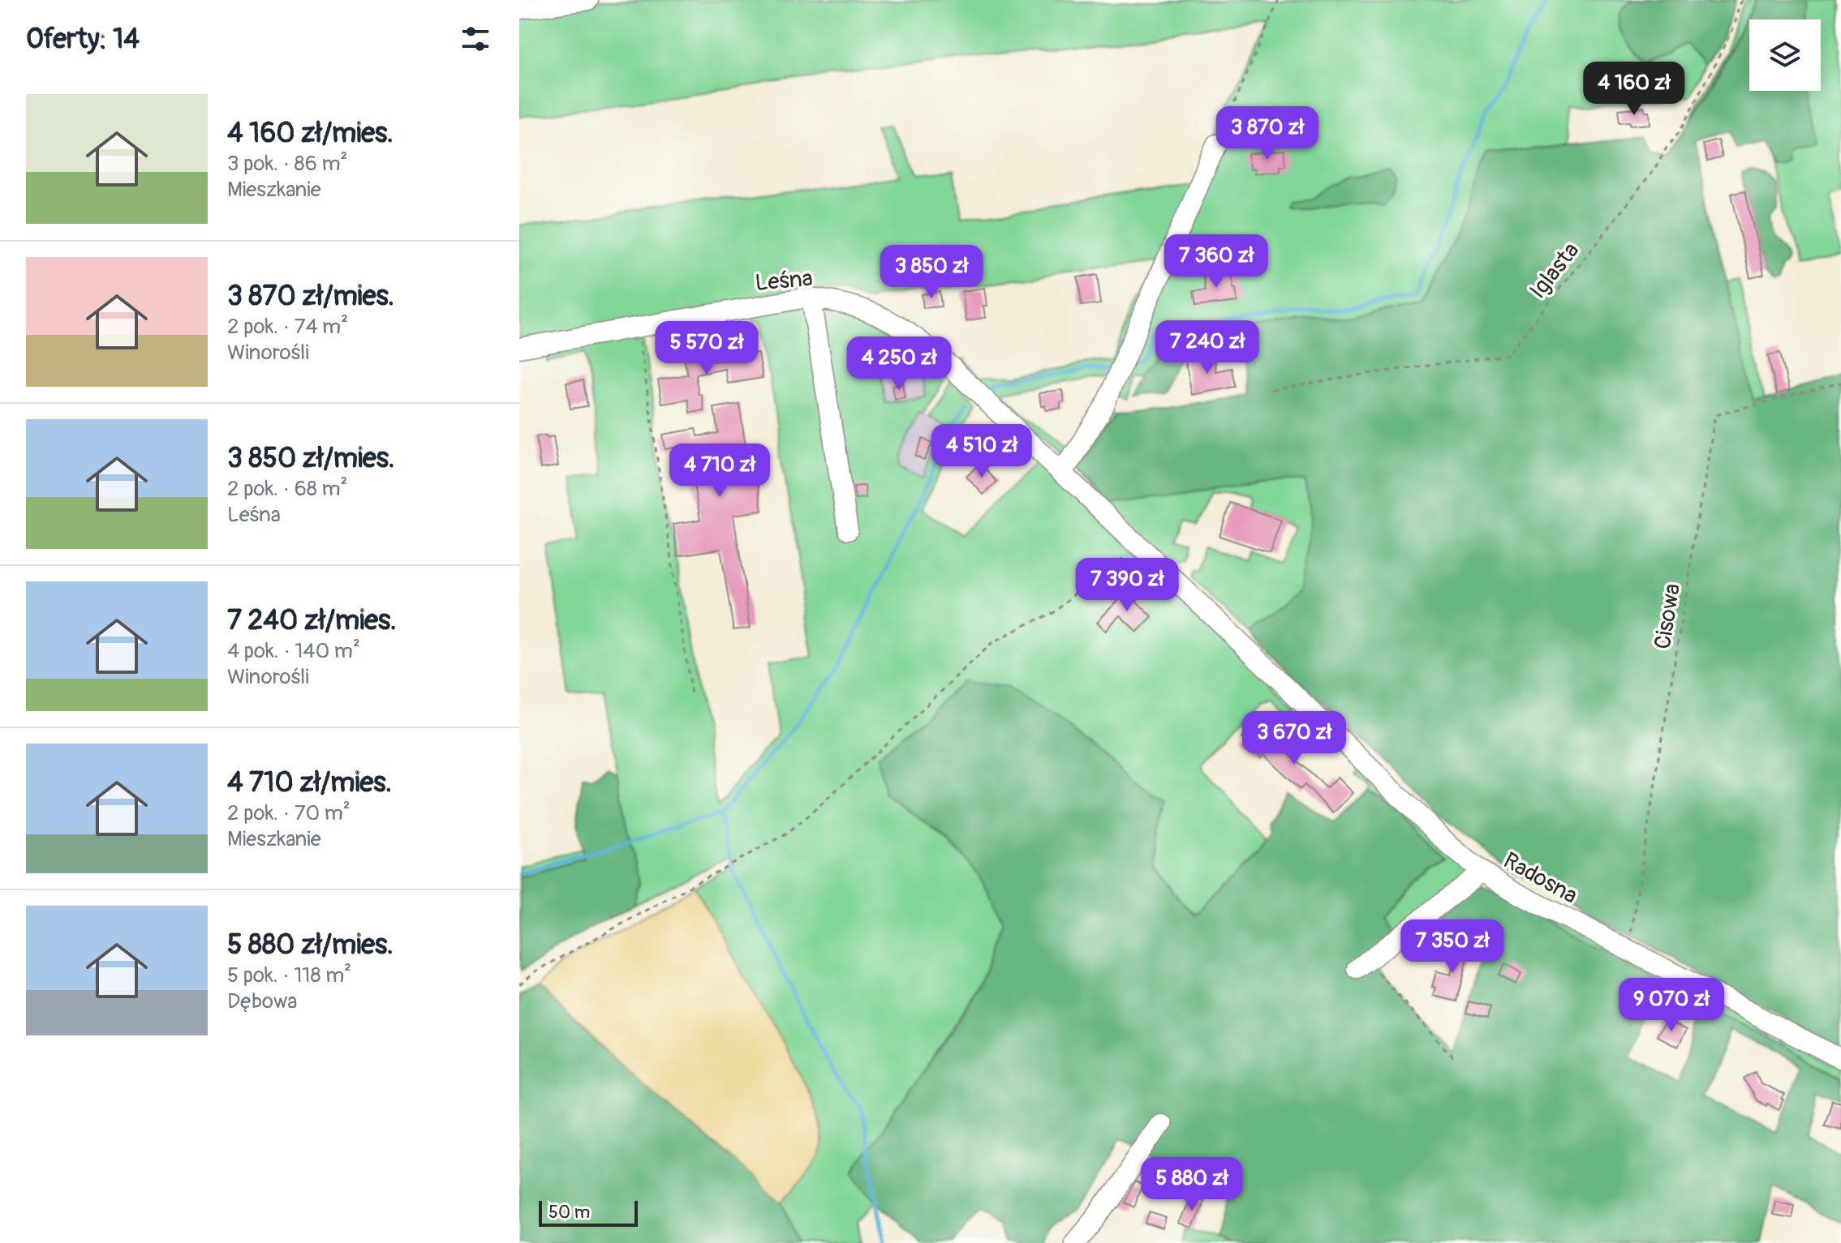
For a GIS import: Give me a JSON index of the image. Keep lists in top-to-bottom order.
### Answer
{
  "streets": {
    "street": ["Leśna", "Radosna"],
    "path": ["Iglasta", "Cisowa"]
  },
  "crossings": [
    ["Leśna", "Radosna"],
    ["Cisowa", "Radosna"]
  ],
  "scale_bar": "50 m",
  "page": {
    "heading": "Oferty: 14",
    "price": [
      "4 160 zł",
      "3 870 zł",
      "7 360 zł",
      "3 850 zł",
      "7 240 zł",
      "5 570 zł",
      "4 250 zł",
      "4 510 zł",
      "4 710 zł",
      "7 390 zł",
      "3 670 zł",
      "7 350 zł",
      "9 070 zł",
      "5 880 zł"
    ],
    "list": [
      {
        "name": "4 160 zł/mies.",
        "note": "3 pok. · 86 m² · Mieszkanie"
      },
      {
        "name": "3 870 zł/mies.",
        "note": "2 pok. · 74 m² · Winorośli"
      },
      {
        "name": "3 850 zł/mies.",
        "note": "2 pok. · 68 m² · Leśna"
      },
      {
        "name": "7 240 zł/mies.",
        "note": "4 pok. · 140 m² · Winorośli"
      },
      {
        "name": "4 710 zł/mies.",
        "note": "2 pok. · 70 m² · Mieszkanie"
      },
      {
        "name": "5 880 zł/mies.",
        "note": "5 pok. · 118 m² · Dębowa"
      }
    ],
    "scale": "50 m"
  }
}
